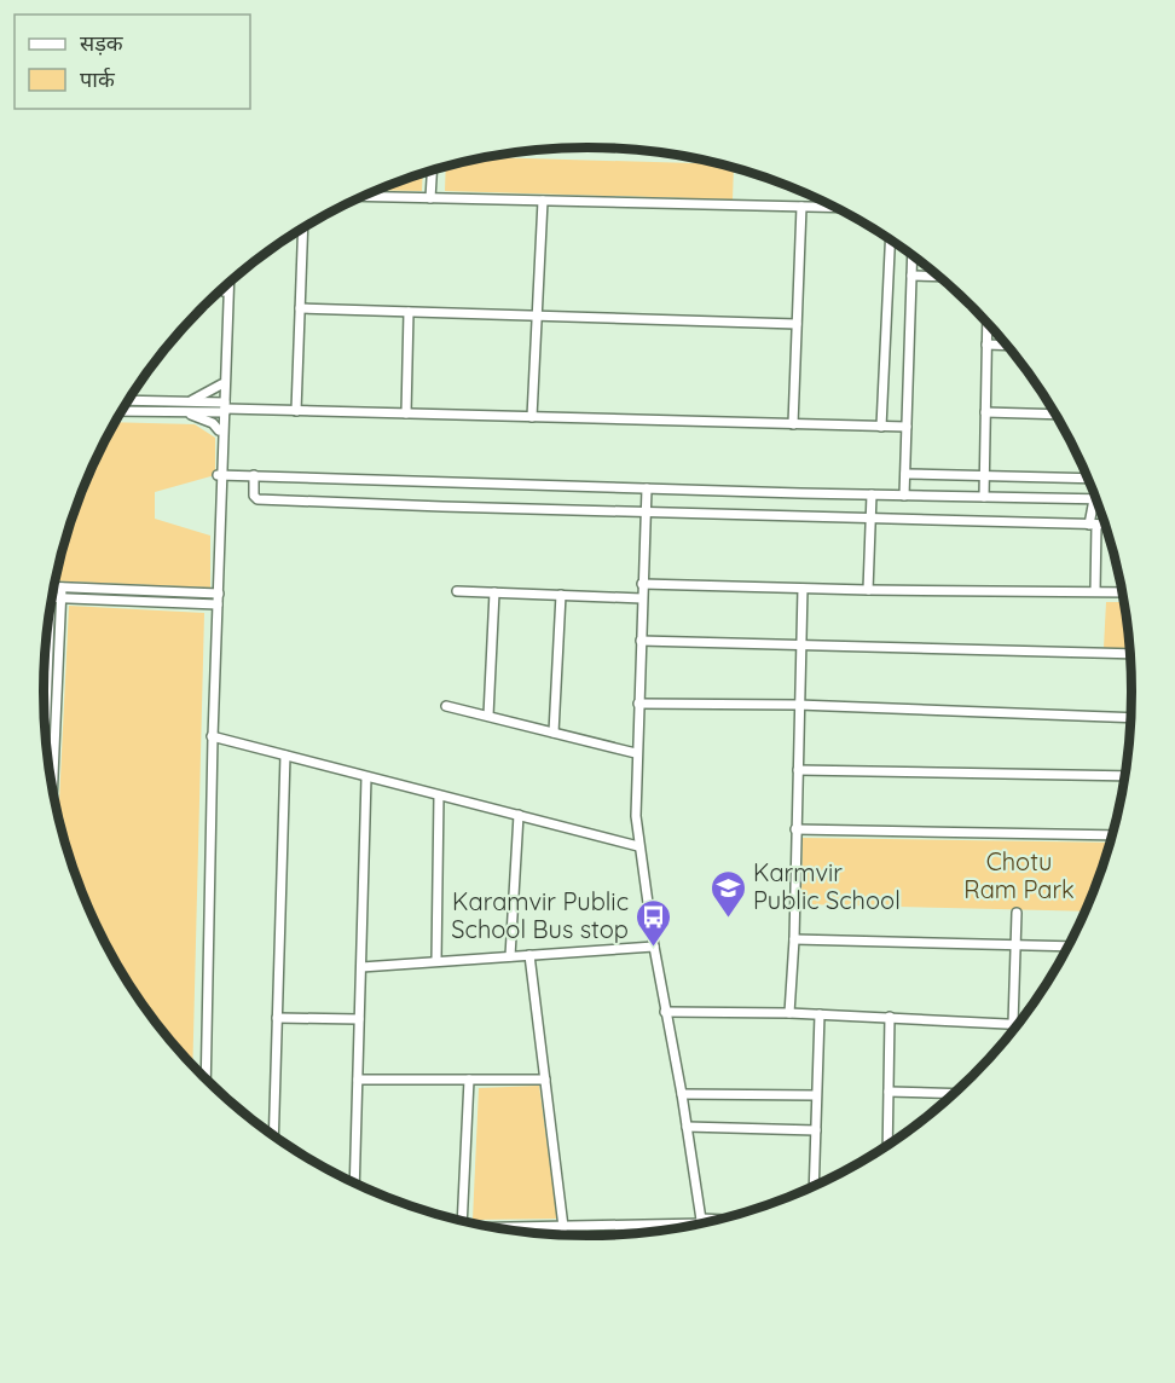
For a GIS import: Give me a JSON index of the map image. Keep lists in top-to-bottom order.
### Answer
{
  "parks": ["Chotu Ram Park"],
  "places": {
    "school or university": ["Karmvir Public School"],
    "bus stop": ["Karamvir Public School Bus stop"]
  },
  "legend": ["सड़क", "पार्क"]
}
